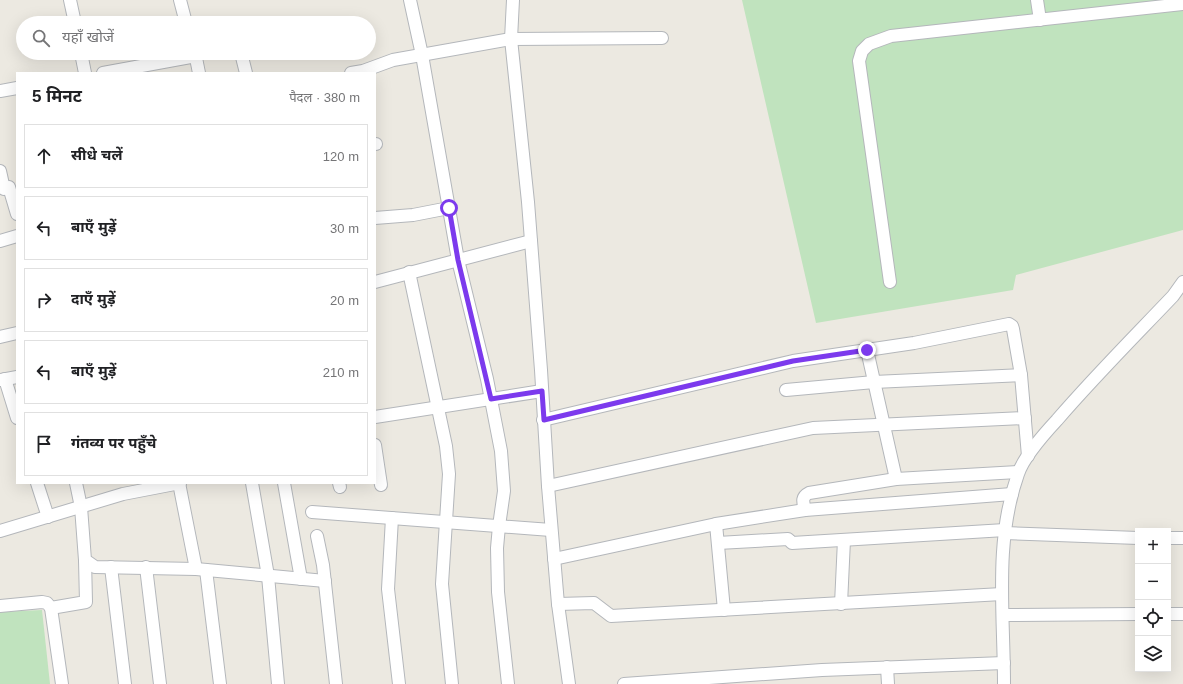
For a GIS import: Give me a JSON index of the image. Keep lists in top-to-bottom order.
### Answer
{
  "page": {
    "search": "यहाँ खोजें",
    "heading": ["5 मिनट", "पैदल · 380 m"],
    "list": [
      ["सीधे चलें", "120 m"],
      ["बाएँ मुड़ें", "30 m"],
      ["दाएँ मुड़ें", "20 m"],
      ["बाएँ मुड़ें", "210 m"],
      "गंतव्य पर पहुँचे"
    ],
    "map_buttons": ["+", "−"]
  }
}
